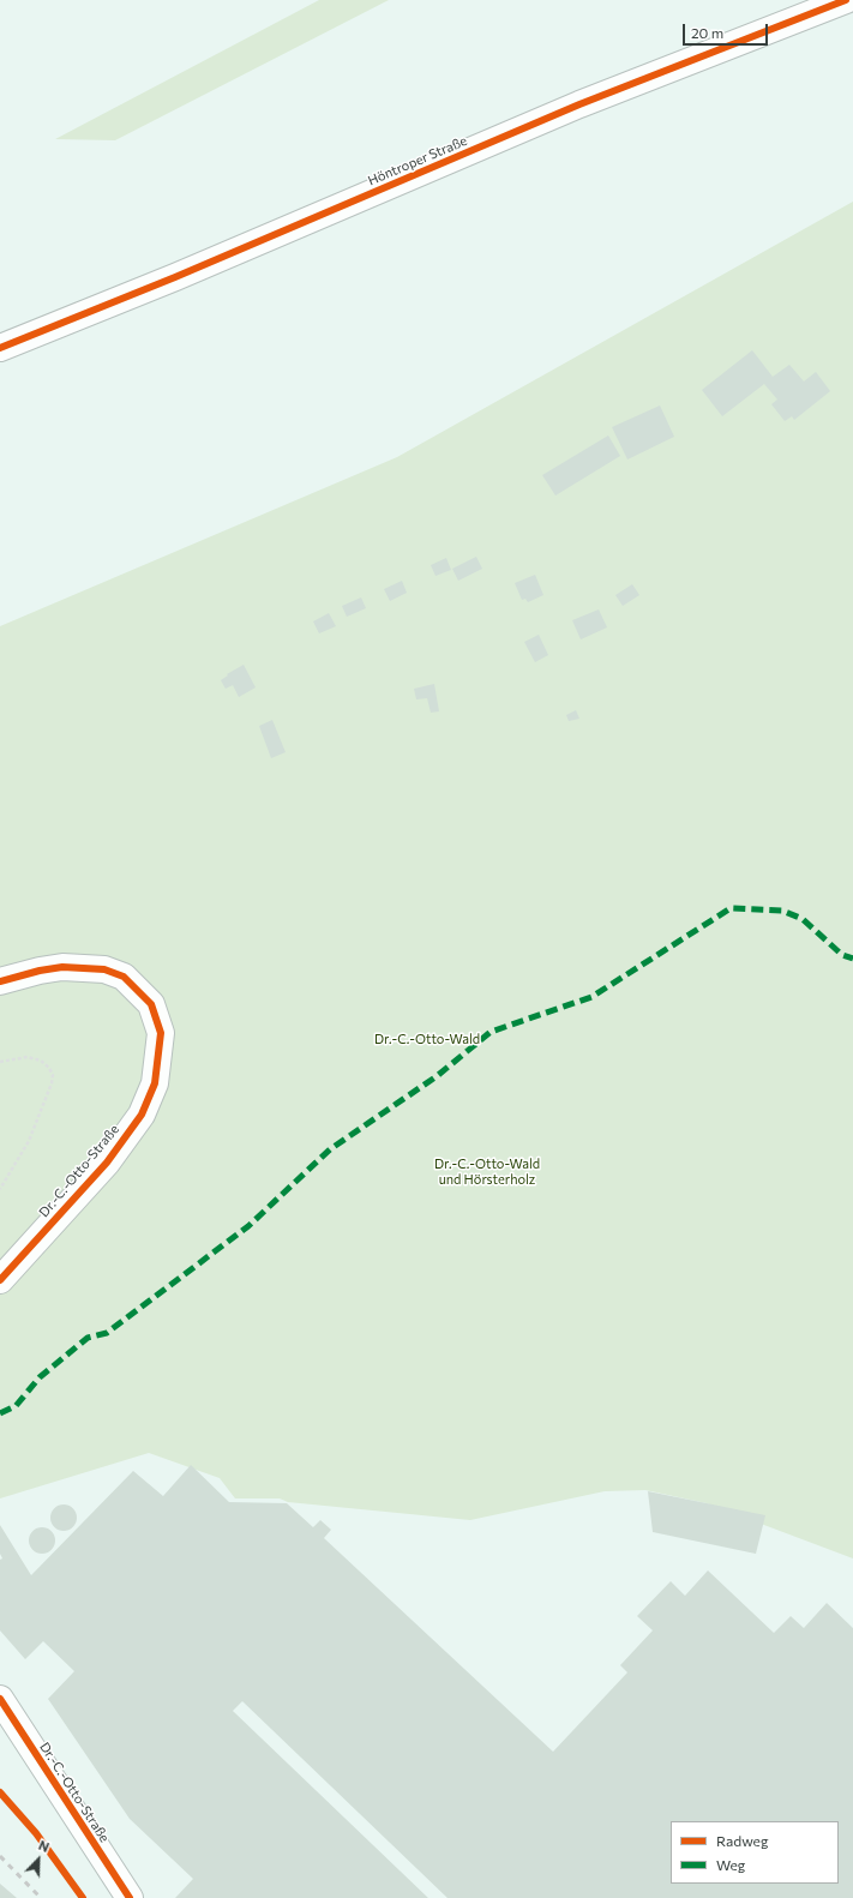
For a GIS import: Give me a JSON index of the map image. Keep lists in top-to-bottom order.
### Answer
{
  "streets": {
    "street": ["Höntroper Straße", "Dr.-C.-Otto-Straße"]
  },
  "parks": ["Dr.-C.-Otto-Wald", "Dr.-C.-Otto-Wald und Hörsterholz"],
  "legend": ["Radweg", "Weg"],
  "scale_bar": "20 m",
  "north": "top right"
}
